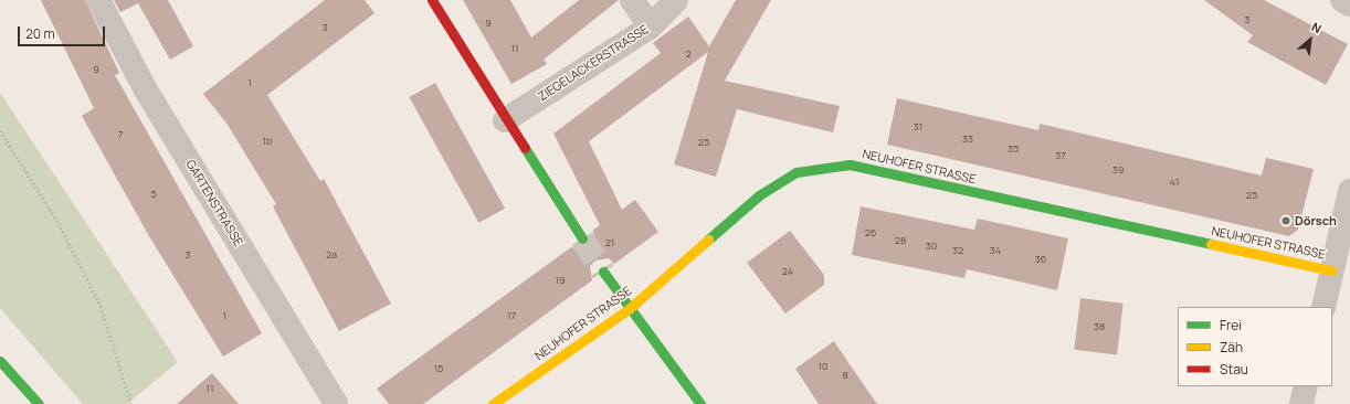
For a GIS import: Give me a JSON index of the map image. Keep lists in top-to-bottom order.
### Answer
{
  "streets": {
    "street": ["ZIEGELACKERSTRASSE", "NEUHOFER STRASSE", "GARTENSTRASSE"]
  },
  "places": ["Dörsch"],
  "house_numbers": [
    "3",
    "9",
    "3",
    "11",
    "2",
    "9",
    "1",
    "31",
    "7",
    "33",
    "1b",
    "25",
    "35",
    "37",
    "39",
    "41",
    "5",
    "25",
    "26",
    "28",
    "21",
    "30",
    "32",
    "34",
    "3",
    "2a",
    "36",
    "24",
    "19",
    "1",
    "17",
    "38",
    "10",
    "15",
    "8",
    "11"
  ],
  "legend": ["Frei", "Zäh", "Stau"],
  "scale_bar": "20 m",
  "north": "top right"
}
